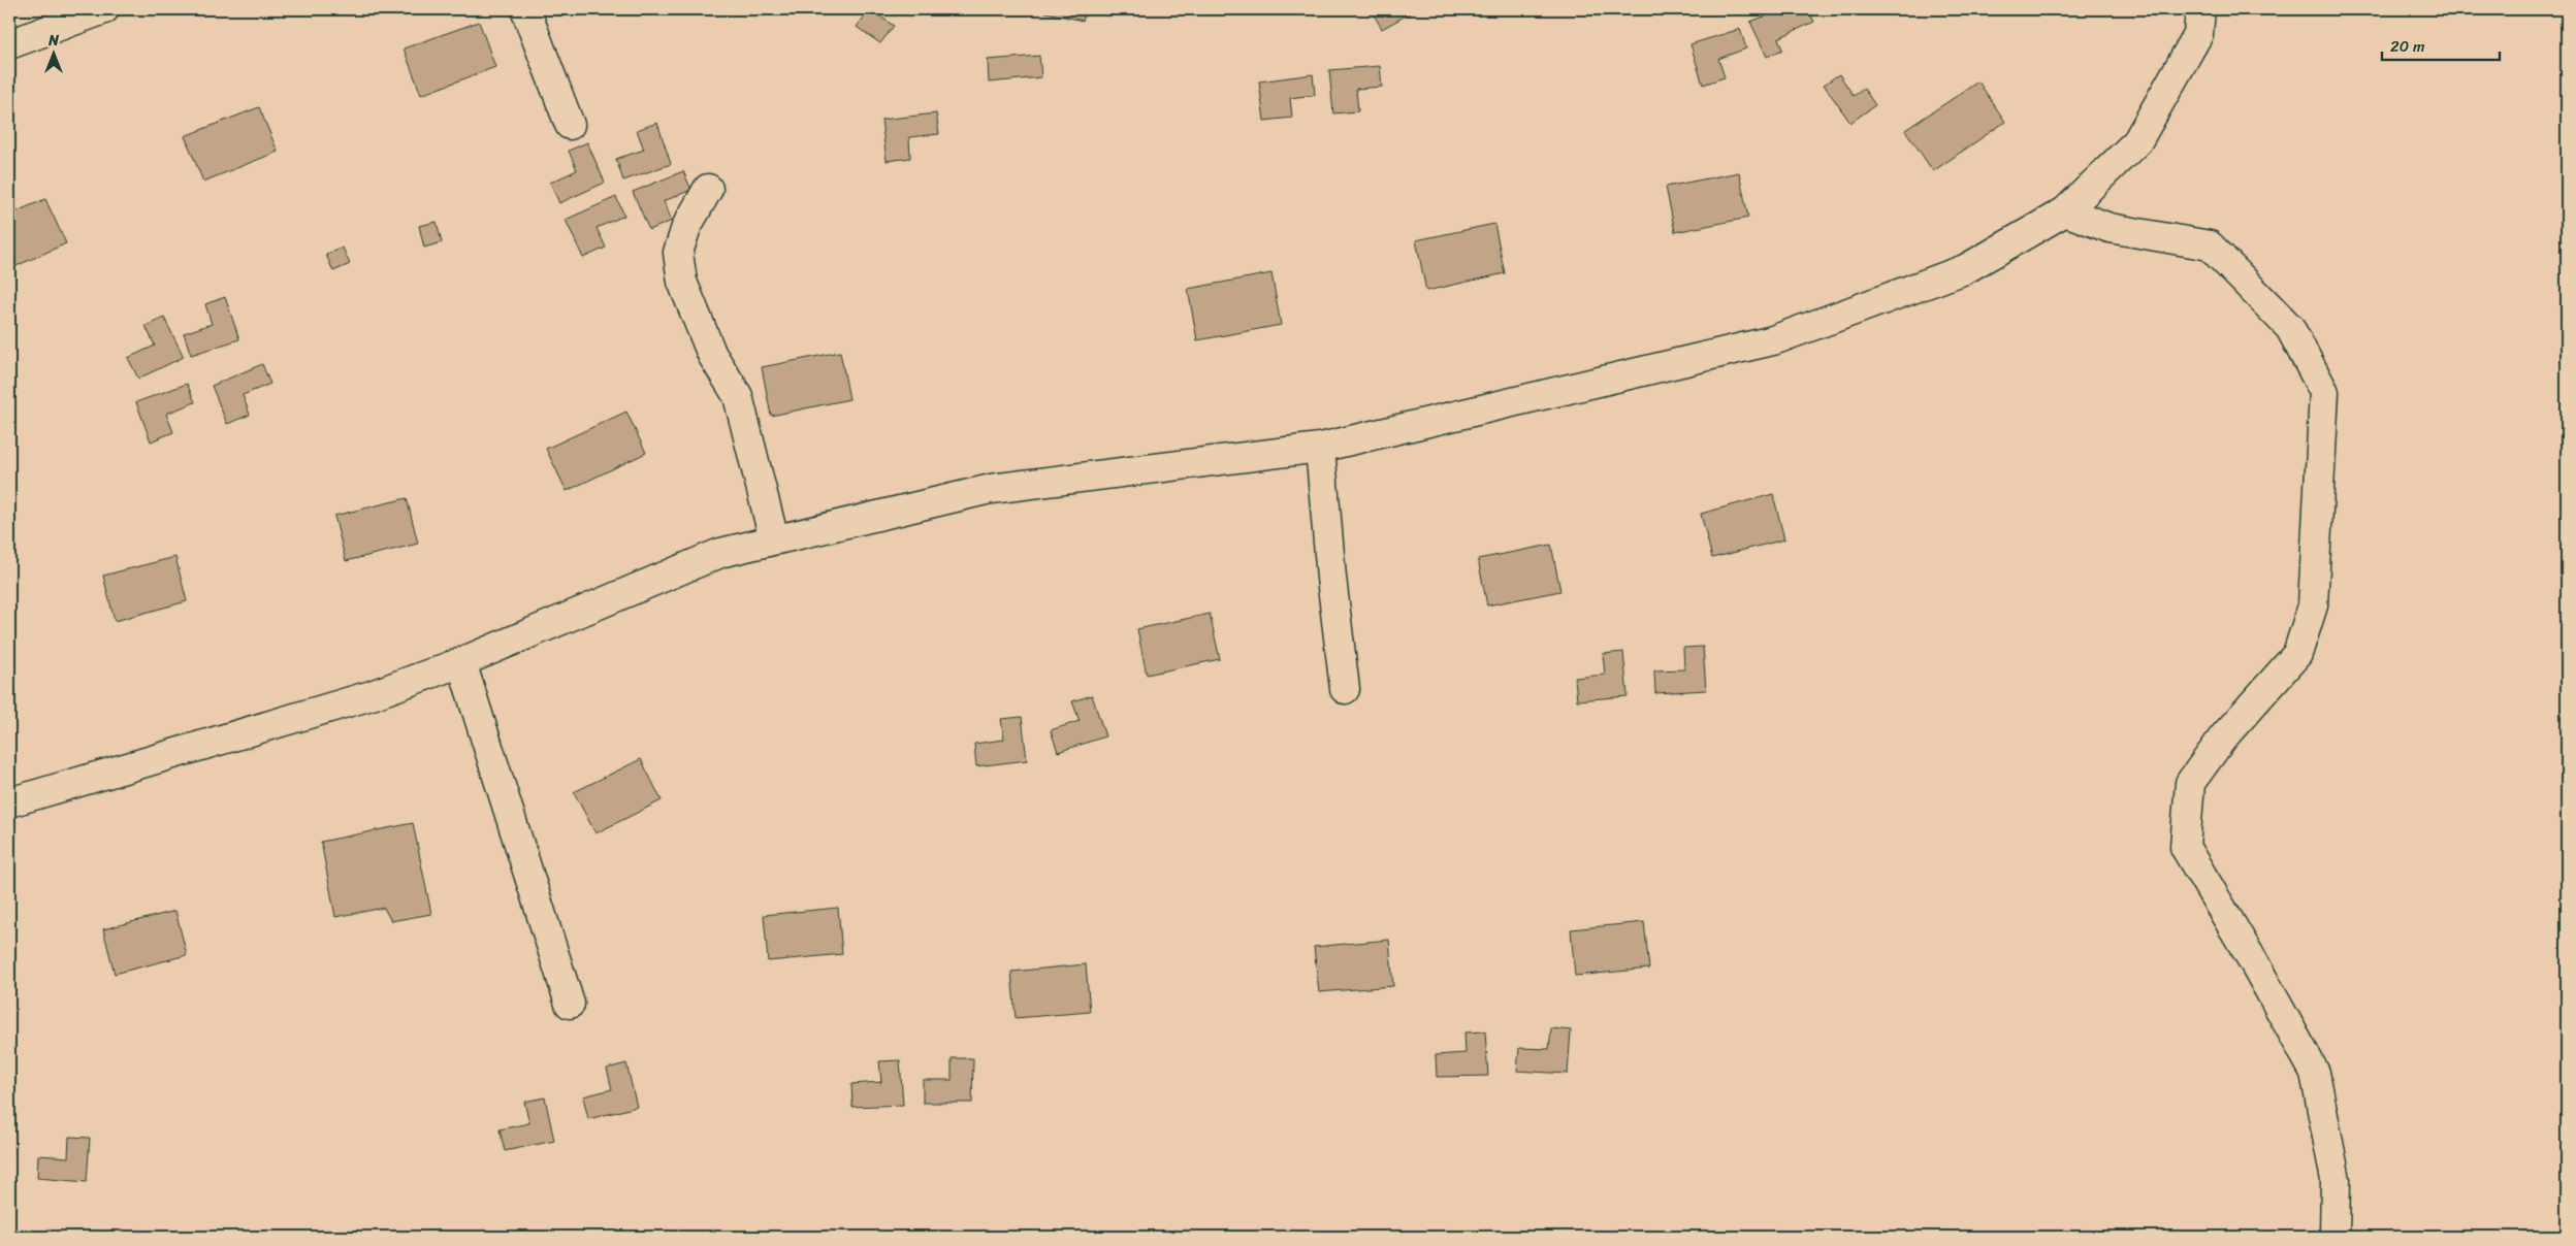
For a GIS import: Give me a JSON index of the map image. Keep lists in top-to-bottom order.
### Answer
{
  "scale_bar": "20 m",
  "north": "top"
}
